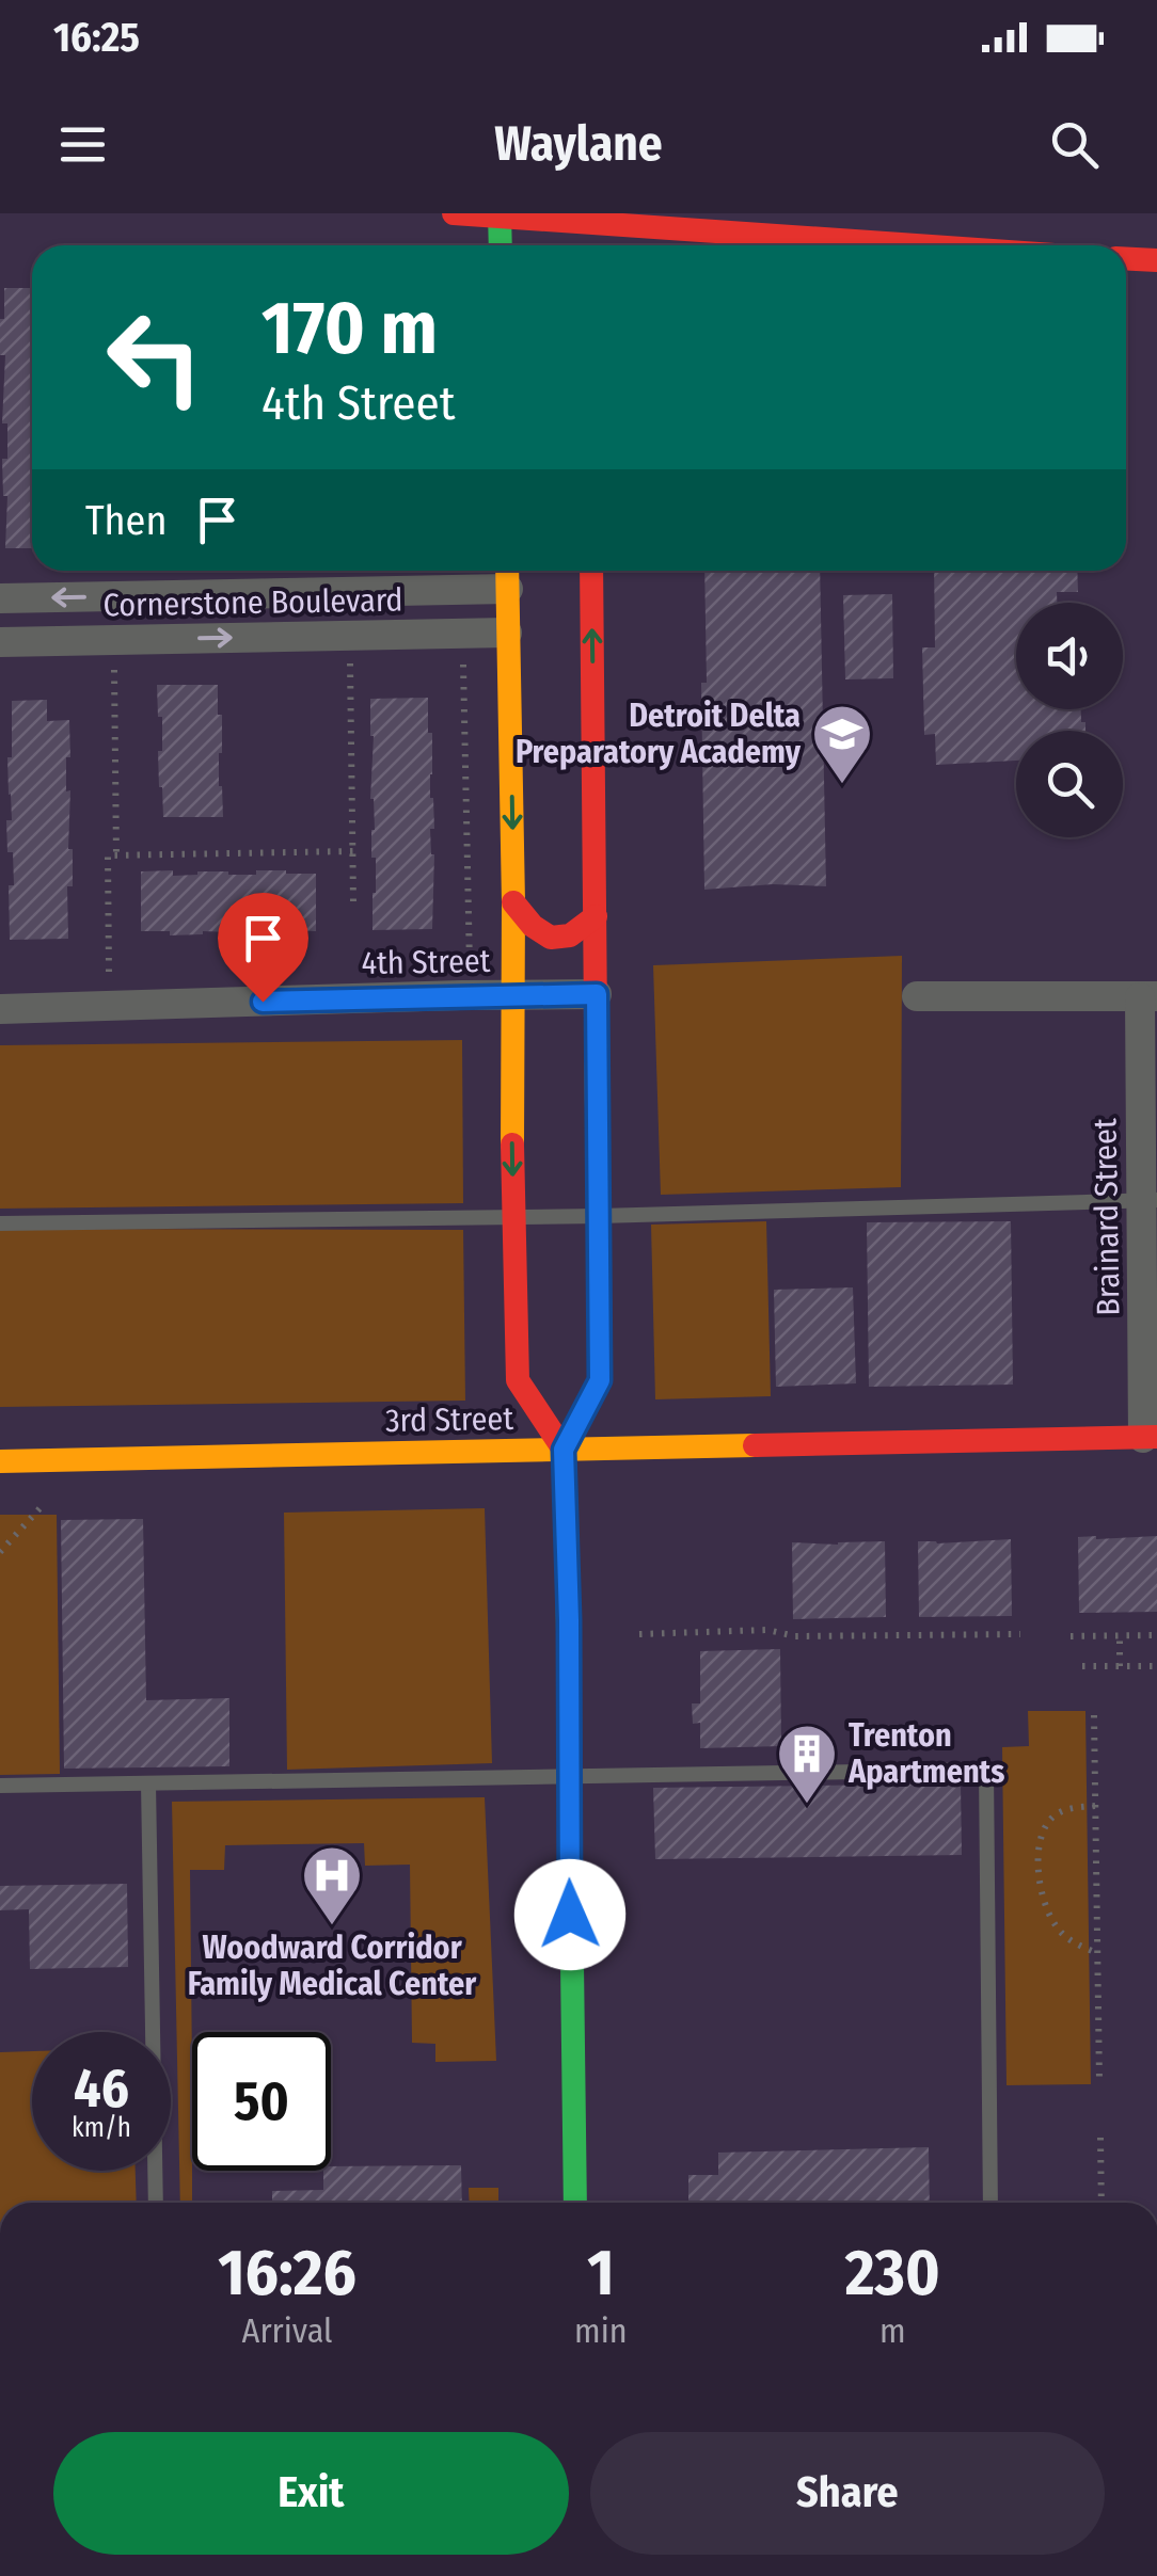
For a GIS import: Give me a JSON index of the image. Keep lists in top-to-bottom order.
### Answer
{
  "streets": {
    "main road": ["3rd Street"],
    "street": ["Cornerstone Boulevard", "4th Street", "Brainard Street"]
  },
  "crossings": [
    ["Brainard Street", "3rd Street"]
  ],
  "places": {
    "school or university": ["Detroit Delta Preparatory Academy"],
    "building": ["Trenton Apartments"],
    "hospital": ["Woodward Corridor Family Medical Center"]
  },
  "page": {
    "status": "16:25",
    "header": "Waylane",
    "turn": ["170 m", "4th Street"],
    "then": "Then",
    "speed": "46 km/h",
    "limit": "50",
    "eta": [
      "16:26",
      "Arrival",
      "1",
      "min",
      "230",
      "m"
    ],
    "buttons": ["Exit", "Share"]
  }
}
